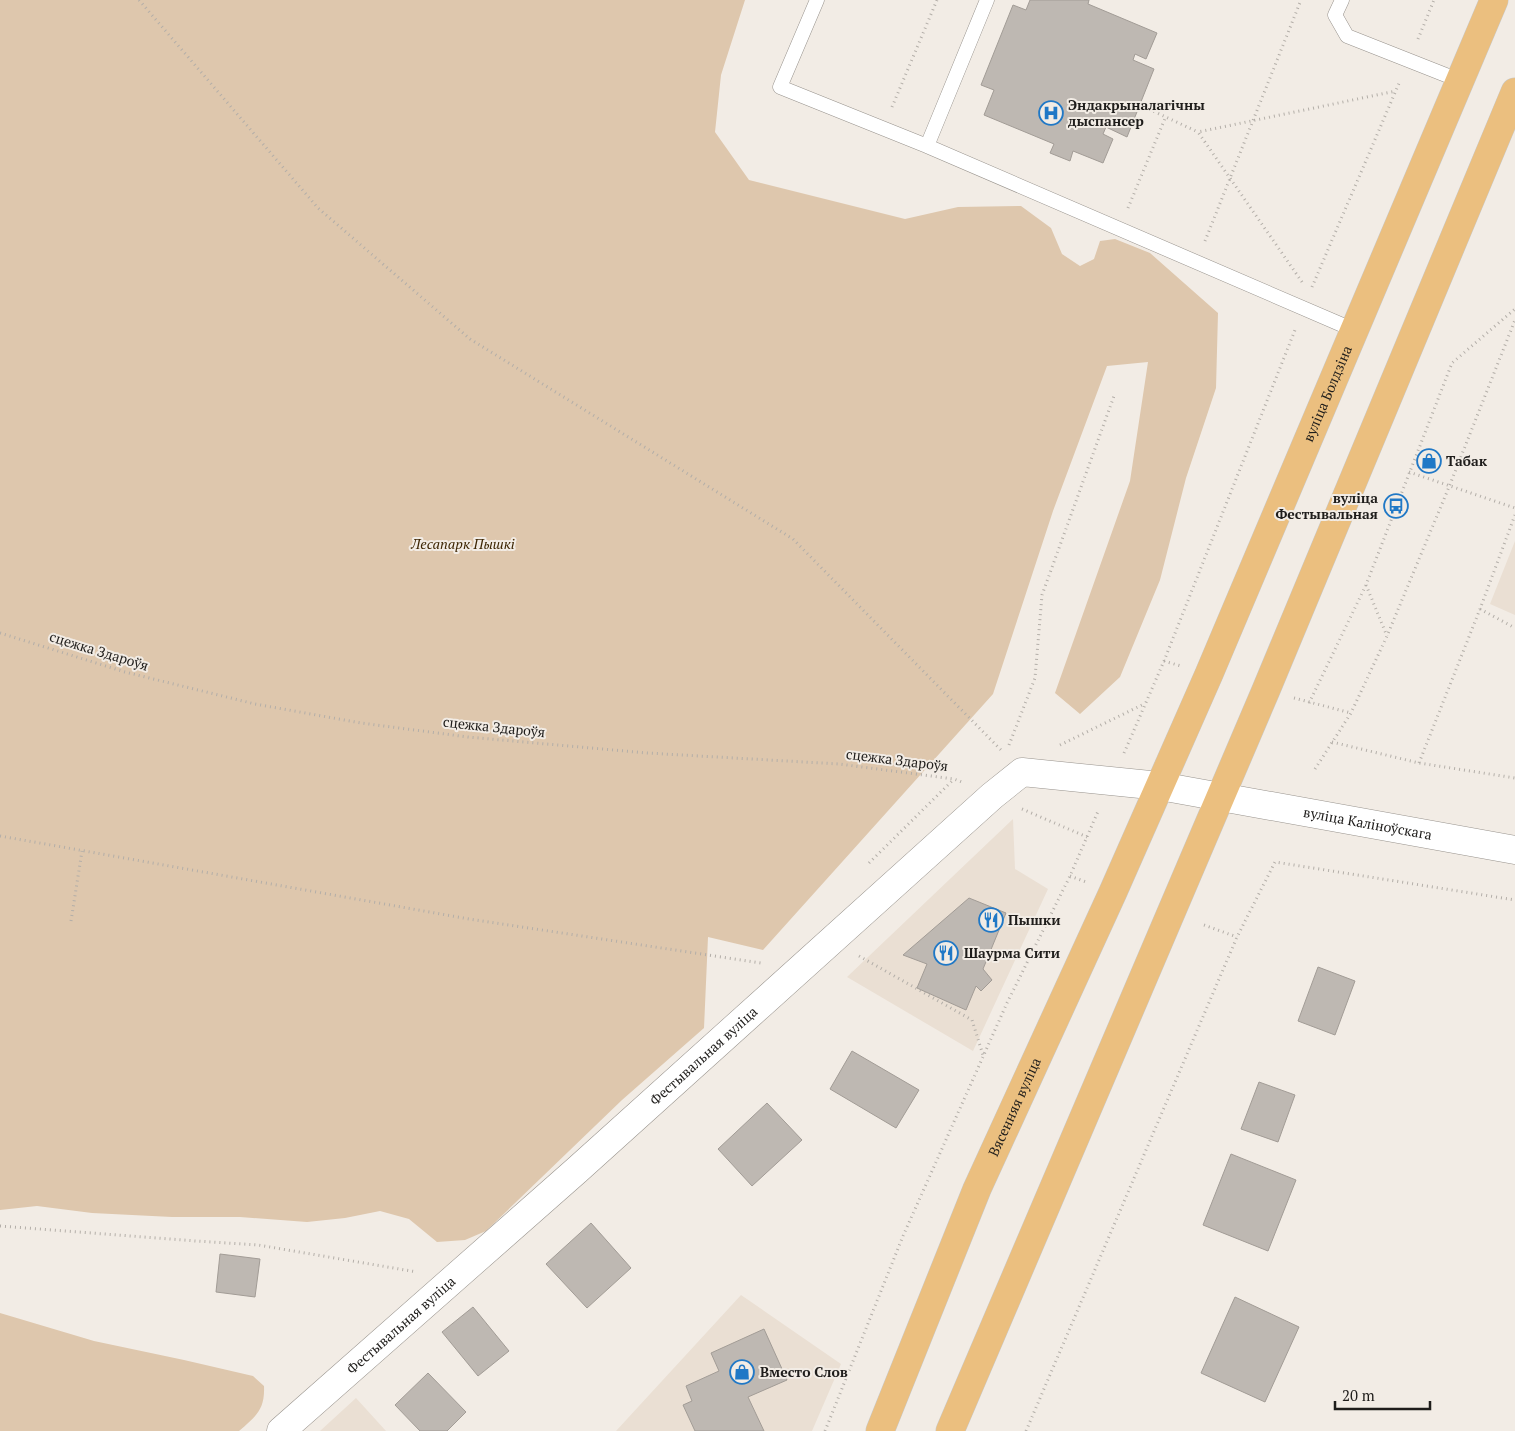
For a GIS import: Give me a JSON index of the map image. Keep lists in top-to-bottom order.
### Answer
{
  "streets": {
    "main road": ["вуліца Болдзіна", "Вясенняя вуліца"],
    "street": ["вуліца Каліноўскага", "Фестывальная вуліца"],
    "path": ["сцежка Здароўя"]
  },
  "crossings": [
    ["вуліца Болдзіна", "вуліца Каліноўскага"],
    ["вуліца Болдзіна", "Вясенняя вуліца"],
    ["сцежка Здароўя", "Фестывальная вуліца"],
    ["вуліца Каліноўскага", "Вясенняя вуліца"]
  ],
  "parks": ["Лесапарк Пышкі"],
  "places": {
    "hospital": ["Эндакрыналагічны дыспансер"],
    "shop": ["Табак", "Вместо Слов"],
    "bus stop": ["вуліца Фестывальная"],
    "restaurant": ["Пышки", "Шаурма Сити"]
  },
  "scale_bar": "20 m"
}
